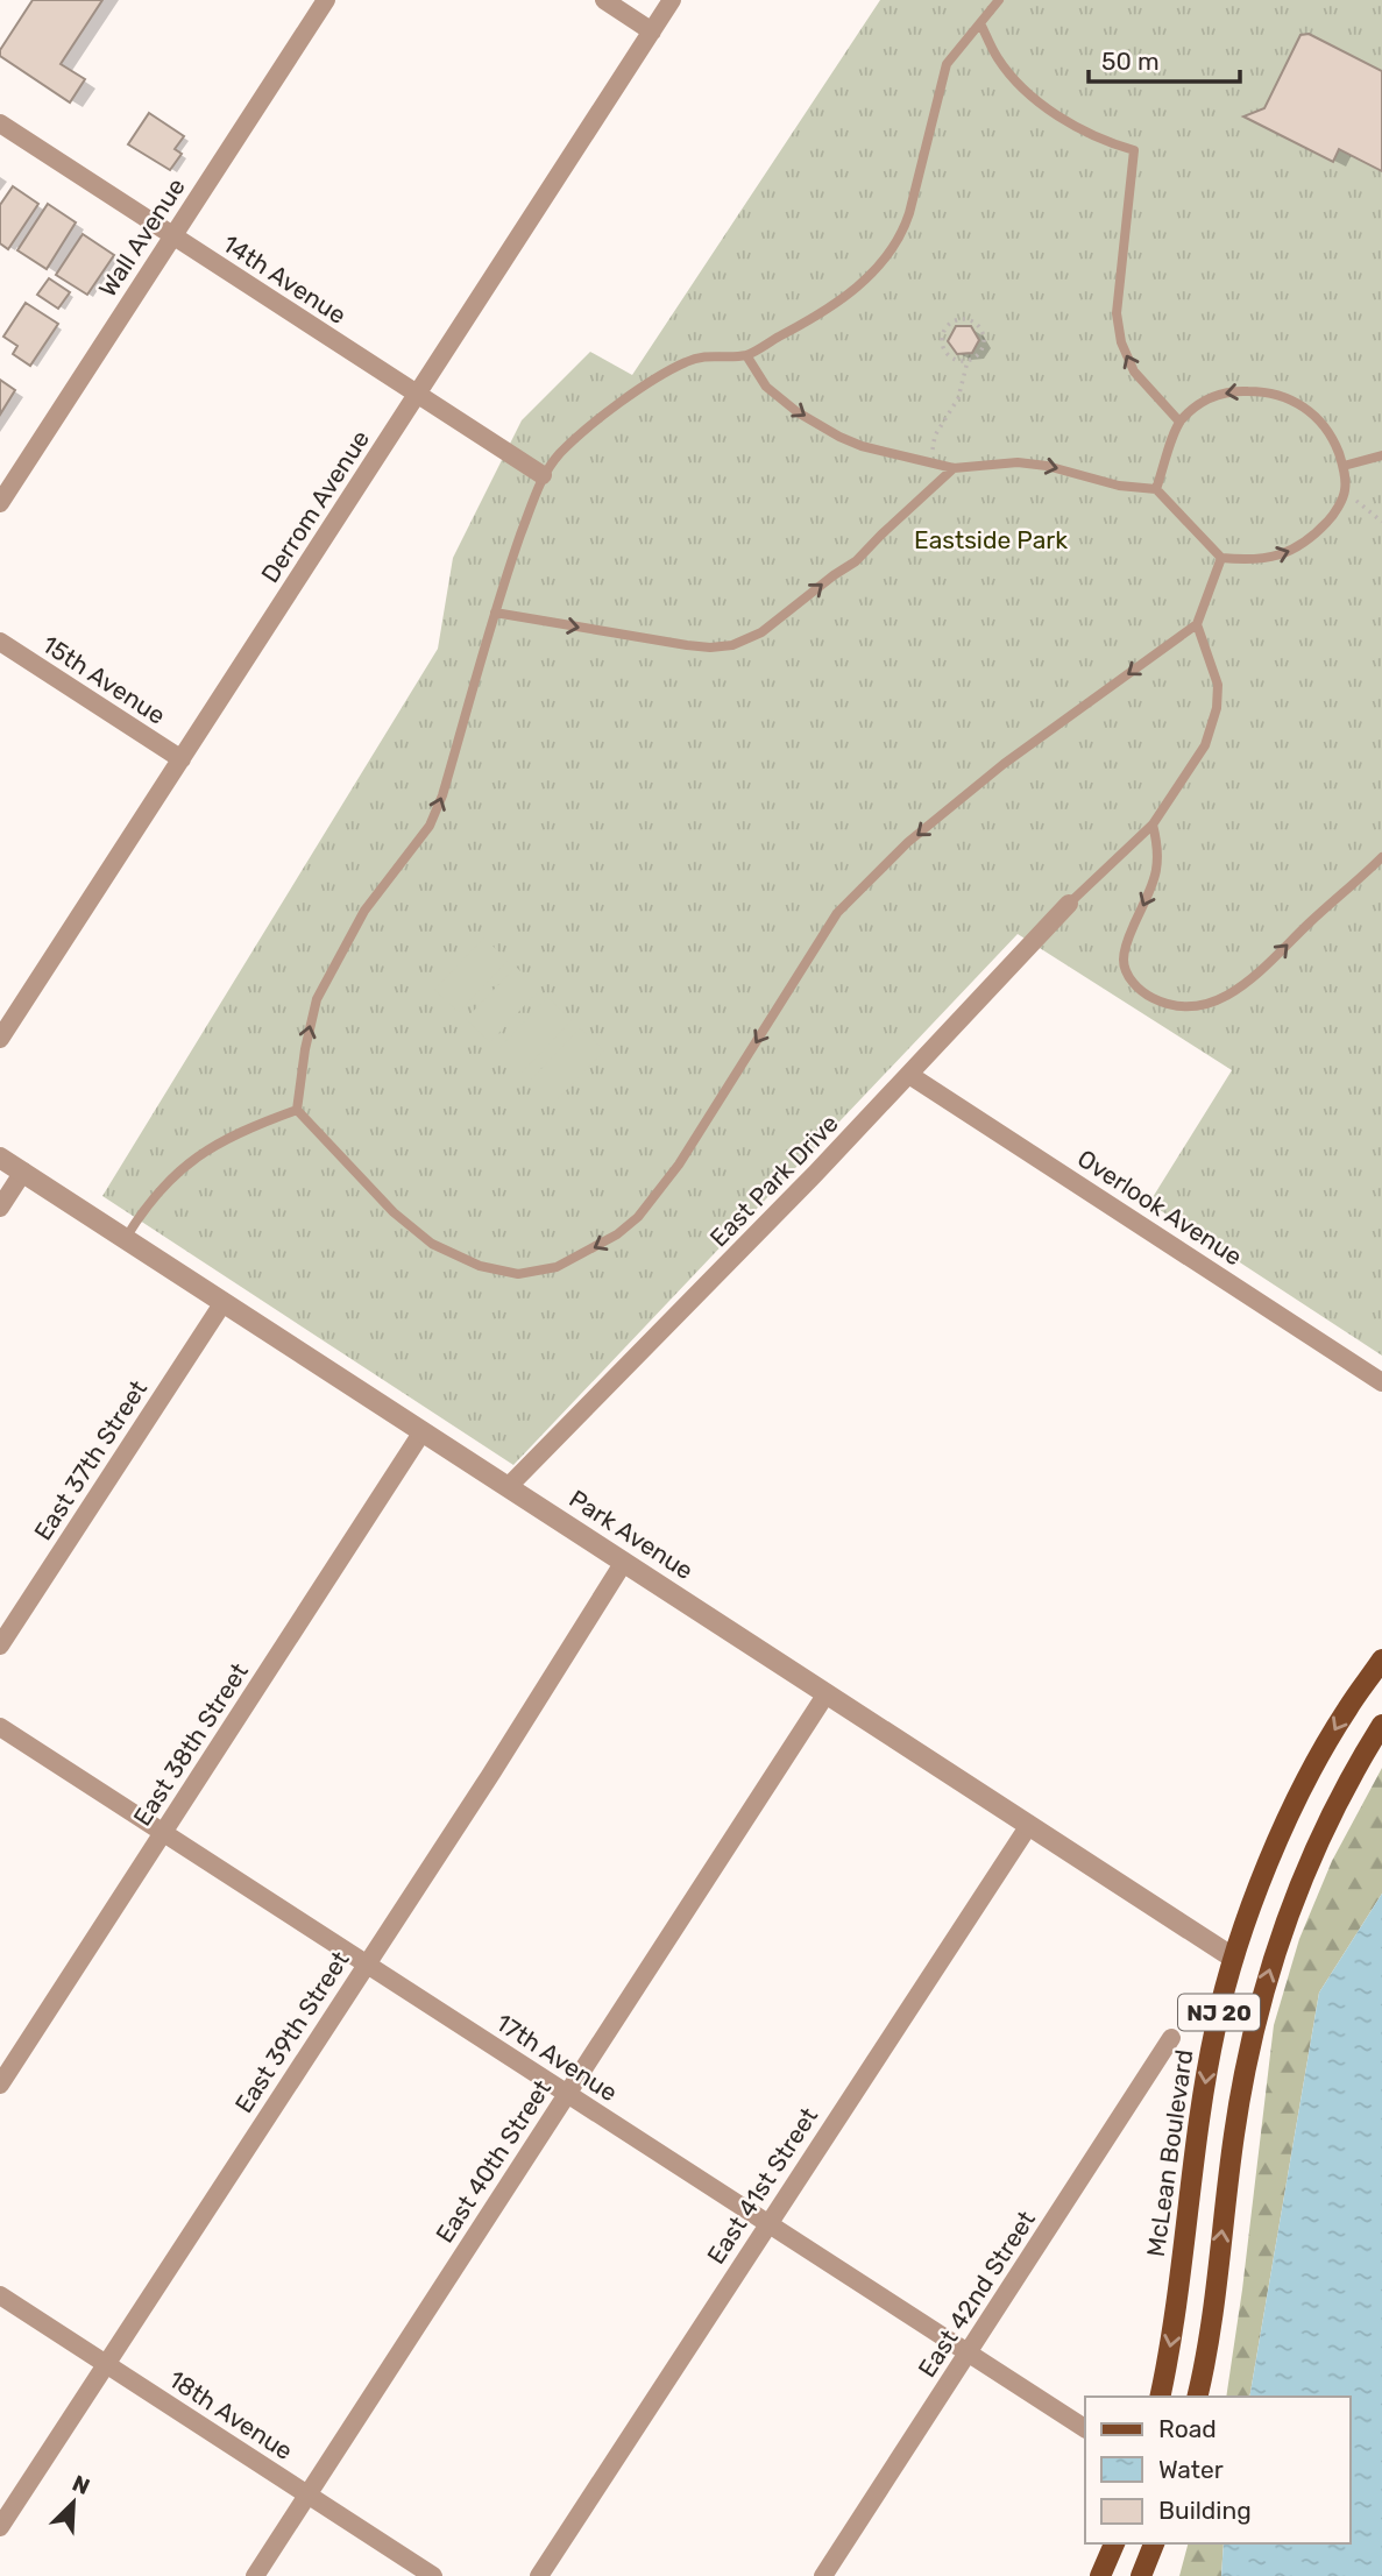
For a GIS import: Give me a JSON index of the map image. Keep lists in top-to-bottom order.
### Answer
{
  "streets": {
    "main road": ["NJ 20", "McLean Boulevard"],
    "street": [
      "Wall Avenue",
      "14th Avenue",
      "Derrom Avenue",
      "15th Avenue",
      "East Park Drive",
      "Overlook Avenue",
      "East 37th Street",
      "Park Avenue",
      "East 38th Street",
      "East 39th Street",
      "17th Avenue",
      "East 40th Street",
      "East 41st Street",
      "East 42nd Street",
      "18th Avenue"
    ]
  },
  "crossings": [
    ["Wall Avenue", "14th Avenue"],
    ["14th Avenue", "Derrom Avenue"],
    ["Derrom Avenue", "15th Avenue"],
    ["East Park Drive", "Overlook Avenue"],
    ["East Park Drive", "Park Avenue"],
    ["East 37th Street", "Park Avenue"],
    ["Park Avenue", "East 38th Street"],
    ["Park Avenue", "East 39th Street"],
    ["Park Avenue", "McLean Boulevard"],
    ["Park Avenue", "East 40th Street"],
    ["Park Avenue", "East 41st Street"],
    ["East 38th Street", "17th Avenue"],
    ["East 39th Street", "17th Avenue"],
    ["East 39th Street", "18th Avenue"],
    ["17th Avenue", "East 40th Street"],
    ["17th Avenue", "East 41st Street"],
    ["17th Avenue", "East 42nd Street"],
    ["East 40th Street", "18th Avenue"]
  ],
  "parks": ["Eastside Park"],
  "legend": ["Road", "Water", "Building"],
  "scale_bar": "50 m",
  "north": "top right"
}
